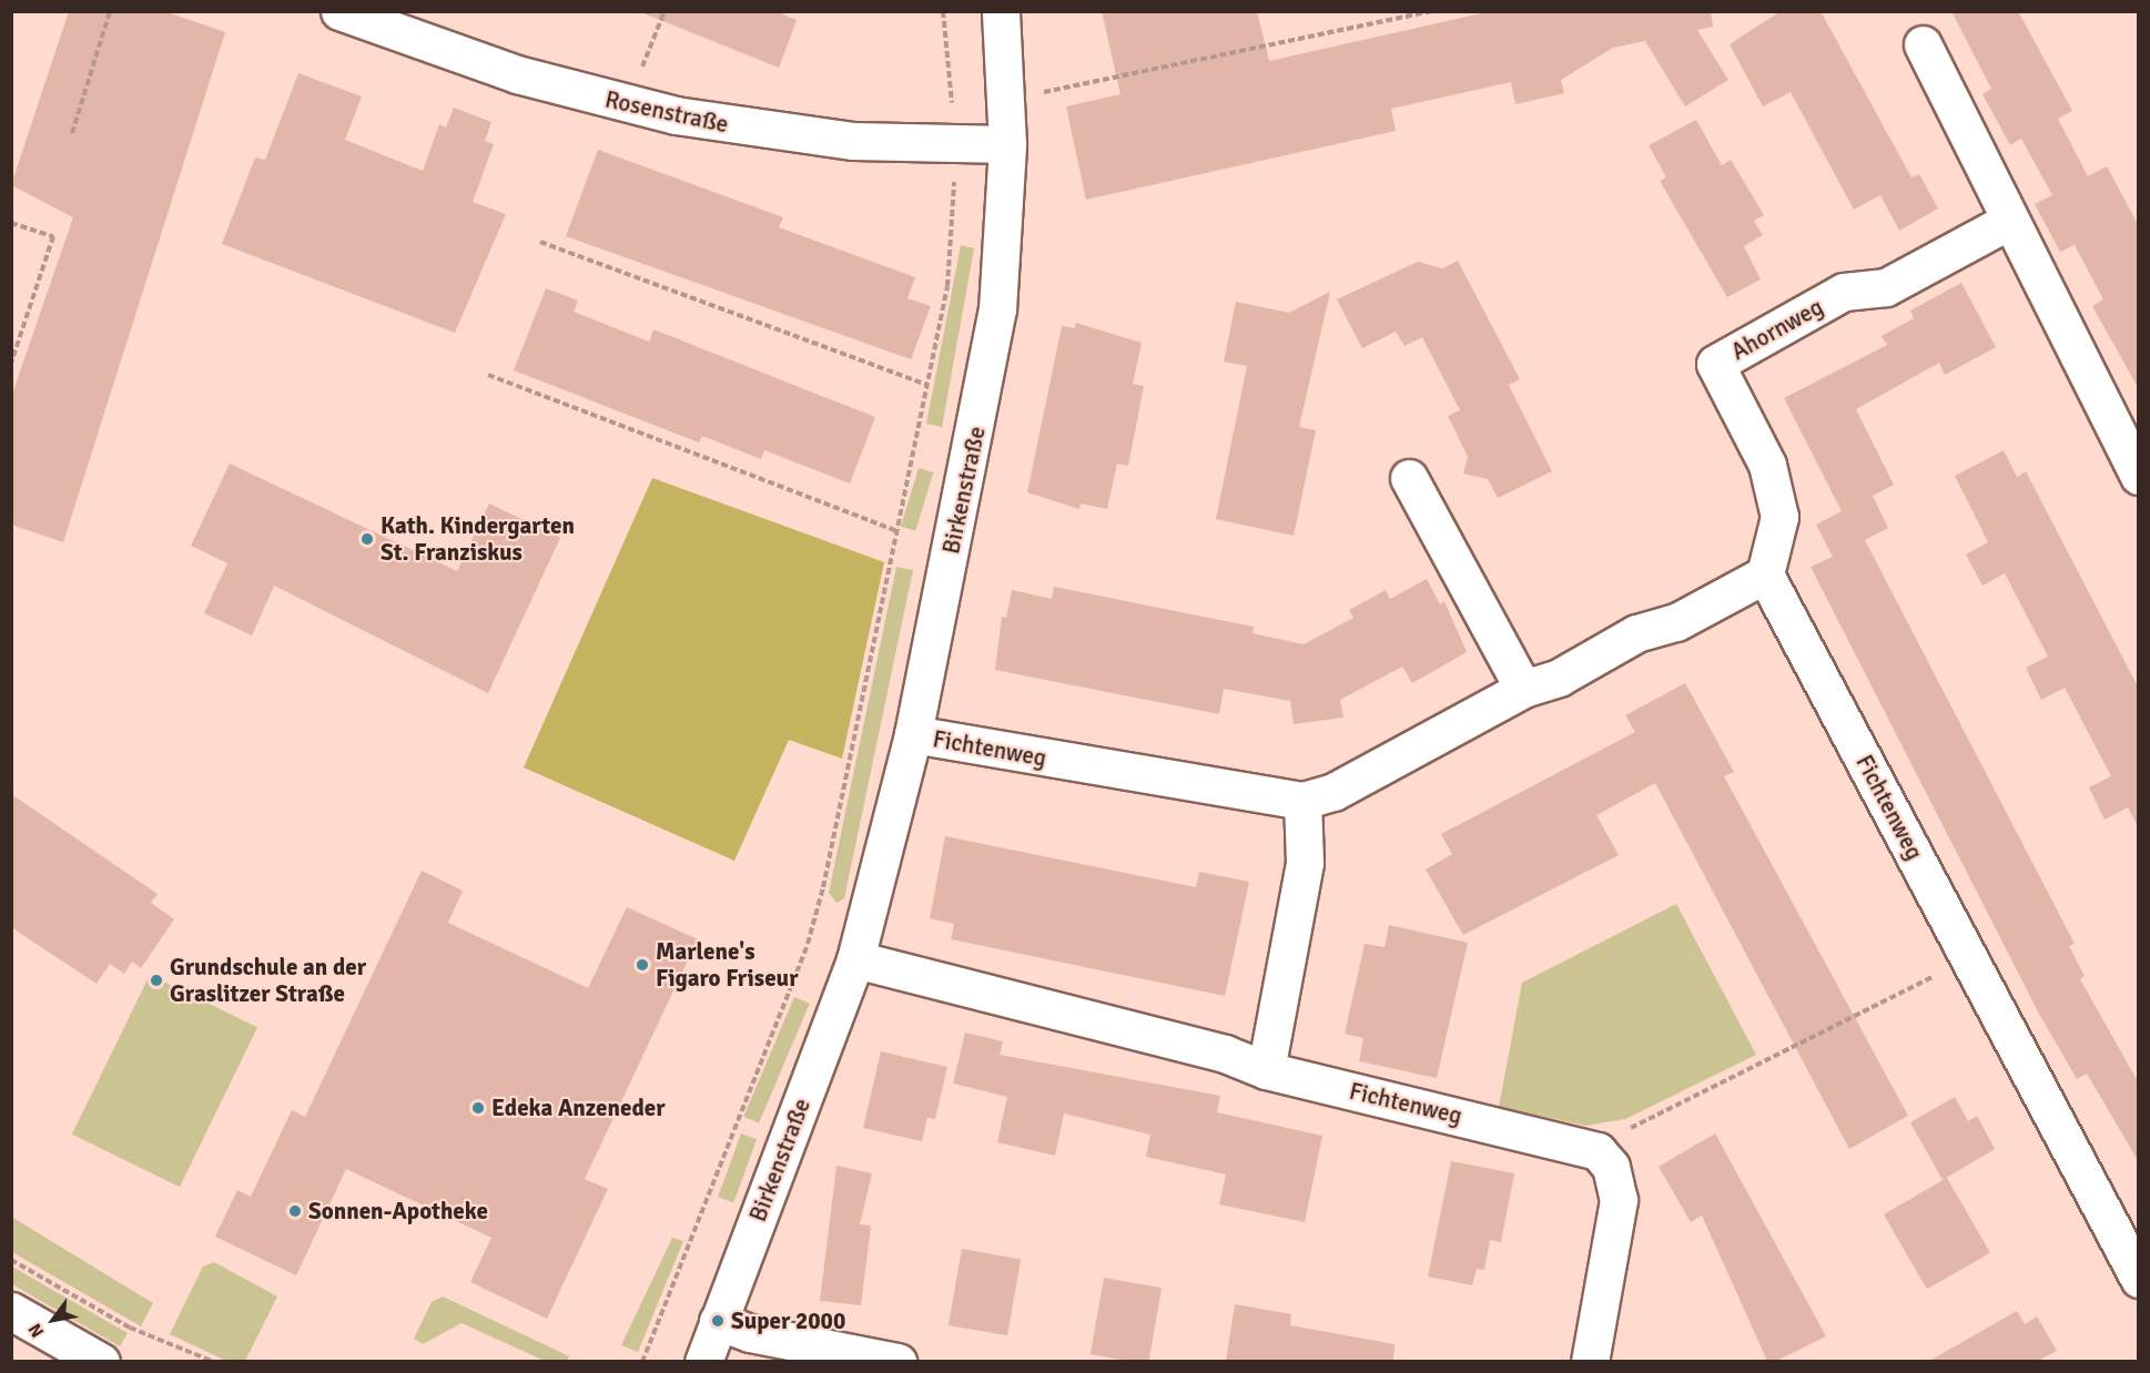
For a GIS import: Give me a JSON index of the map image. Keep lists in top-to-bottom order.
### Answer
{
  "streets": {
    "street": [
      "Rosenstraße",
      "Ahornweg",
      "Birkenstraße",
      "Fichtenweg"
    ]
  },
  "crossings": [
    ["Rosenstraße", "Birkenstraße"],
    ["Ahornweg", "Fichtenweg"],
    ["Birkenstraße", "Fichtenweg"]
  ],
  "places": [
    "Kath. Kindergarten St. Franziskus",
    "Marlene's Figaro Friseur",
    "Grundschule an der Graslitzer Straße",
    "Edeka Anzeneder",
    "Sonnen-Apotheke",
    "Super 2000"
  ],
  "north": "bottom left"
}
